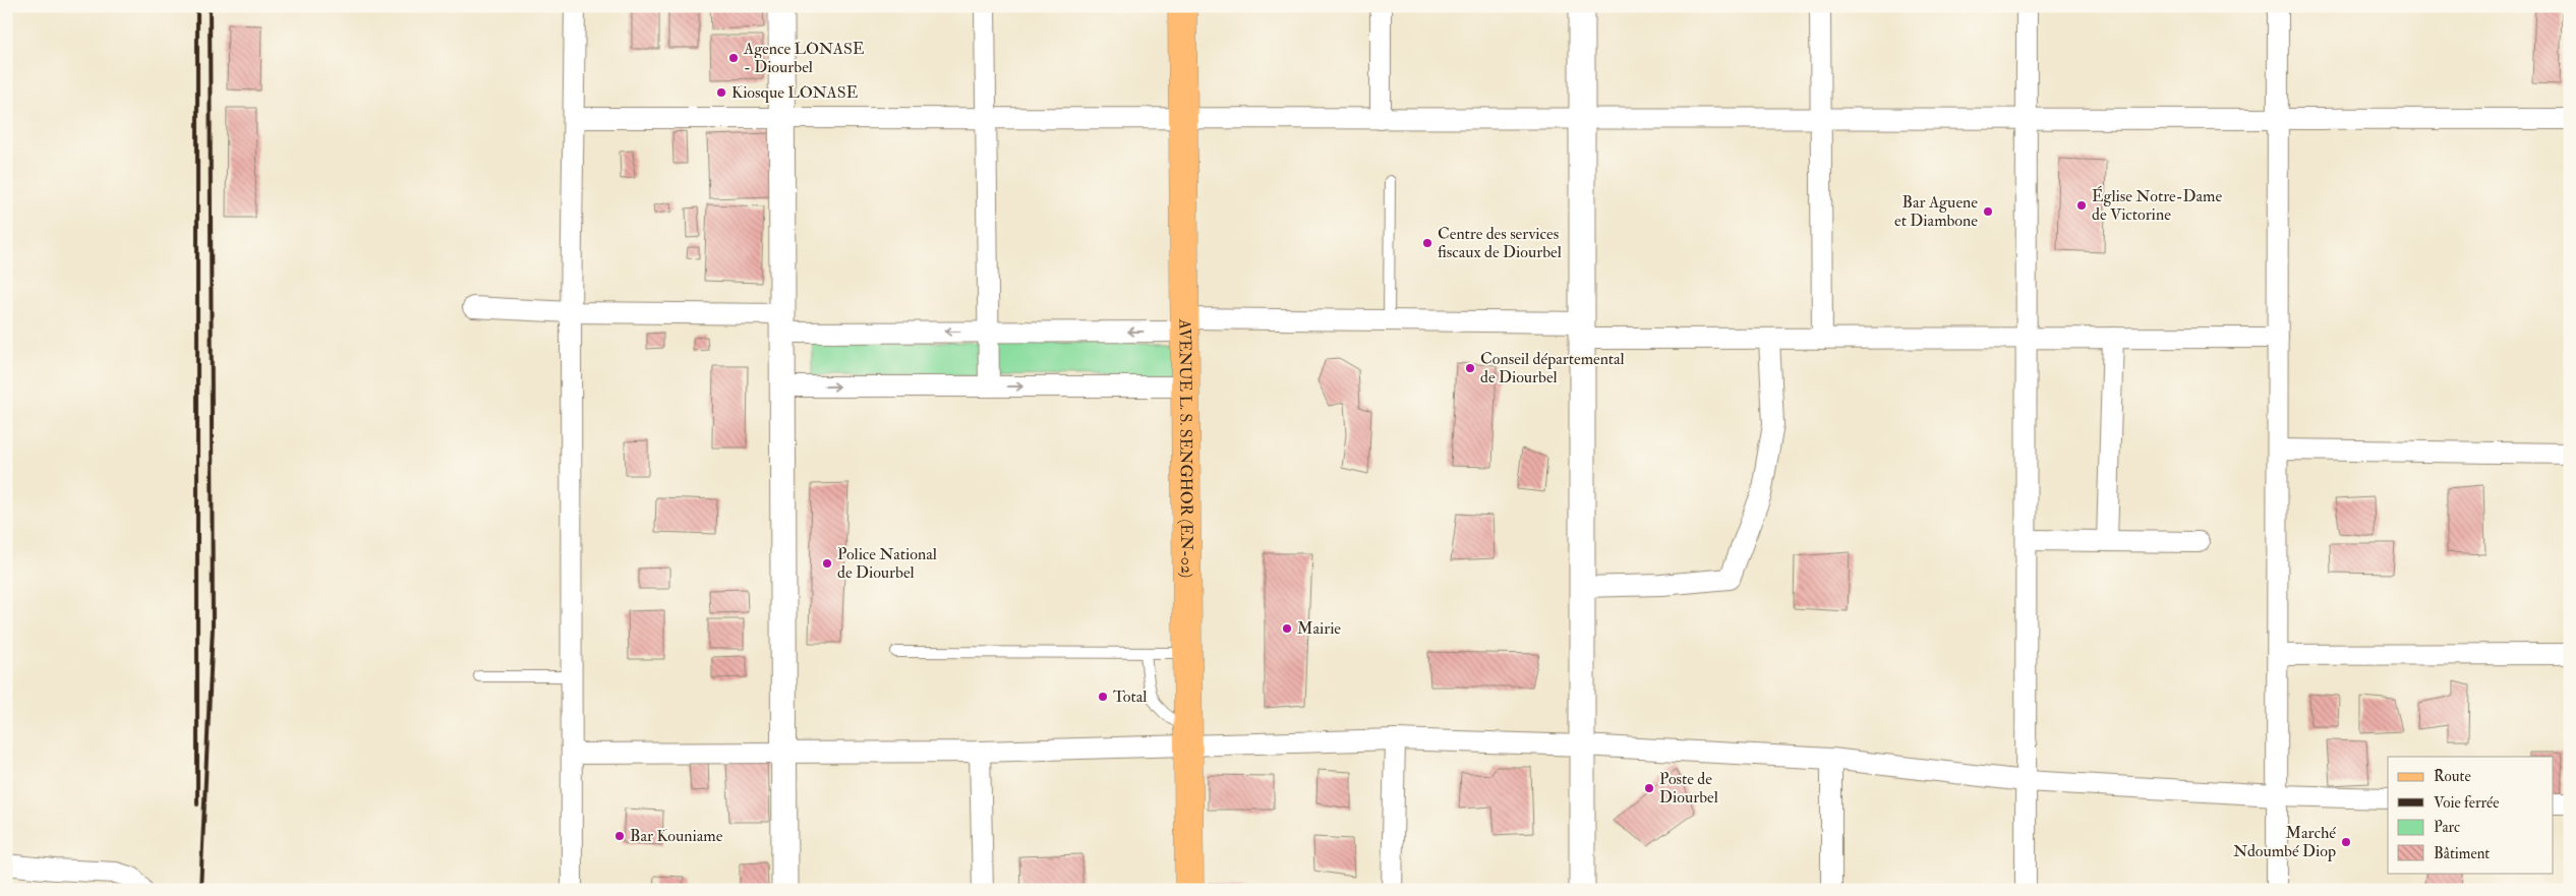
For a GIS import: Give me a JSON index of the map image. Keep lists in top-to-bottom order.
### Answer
{
  "streets": {
    "main road": ["AVENUE L. S. SENGHOR (EN-02)"]
  },
  "places": [
    "Agence LONASE - Diourbel",
    "Kiosque LONASE",
    "Église Notre-Dame de Victorine",
    "Bar Aguene et Diambone",
    "Centre des services fiscaux de Diourbel",
    "Conseil départemental de Diourbel",
    "Police National de Diourbel",
    "Mairie",
    "Total",
    "Poste de Diourbel",
    "Bar Kouniame",
    "Marché Ndoumbé Diop"
  ],
  "legend": [
    "Route",
    "Voie ferrée",
    "Parc",
    "Bâtiment"
  ]
}
